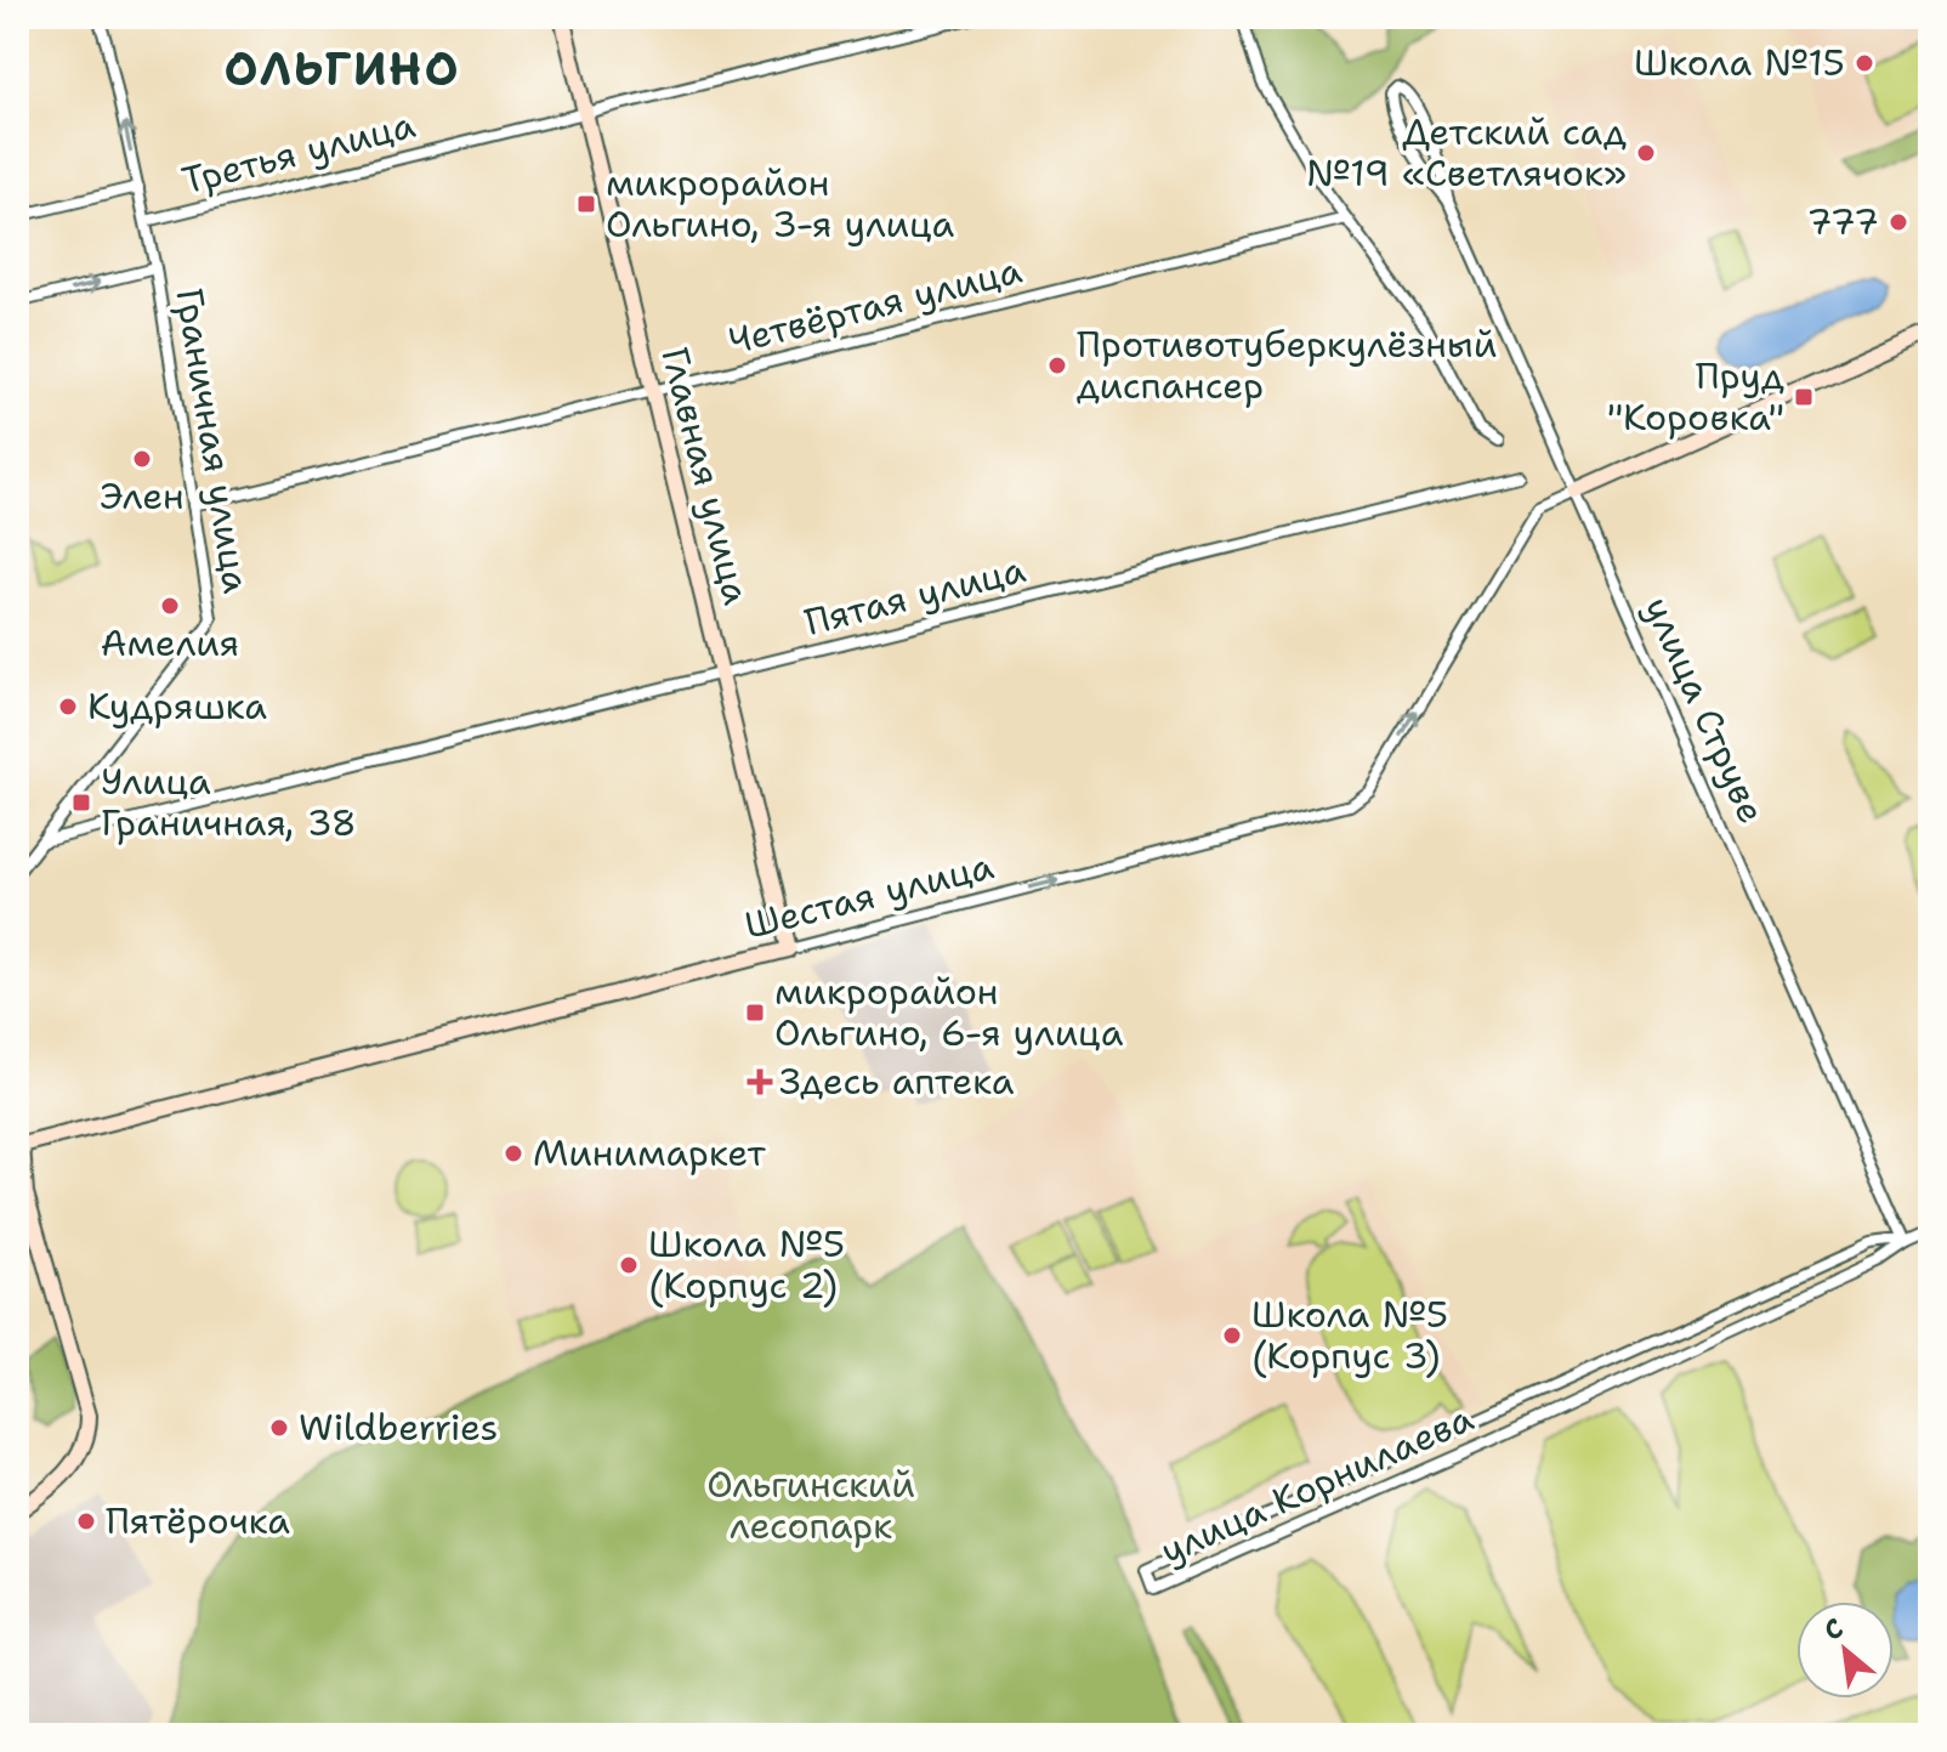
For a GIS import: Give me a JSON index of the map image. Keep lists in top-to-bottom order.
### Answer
{
  "streets": {
    "street": [
      "Третья улица",
      "Четвёртая улица",
      "Граничная улица",
      "Главная улица",
      "Пятая улица",
      "улица Струве",
      "Шестая улица",
      "улица Корнилаева"
    ]
  },
  "crossings": [
    ["Третья улица", "Граничная улица"],
    ["Третья улица", "Главная улица"],
    ["Четвёртая улица", "Граничная улица"],
    ["Четвёртая улица", "Главная улица"],
    ["Граничная улица", "Пятая улица"],
    ["Главная улица", "Пятая улица"],
    ["Главная улица", "Шестая улица"],
    ["улица Струве", "Шестая улица"],
    ["улица Струве", "улица Корнилаева"]
  ],
  "one_way": ["Шестая улица"],
  "districts": ["ОЛЬГИНО"],
  "parks": ["Ольгинский лесопарк"],
  "places": {
    "other": [
      "Школа №15",
      "Детский сад №19 «Светлячок»",
      "777",
      "Противотуберкулёзный диспансер",
      "Элен",
      "Амелия",
      "Кудряшка",
      "Минимаркет",
      "Школа №5 (Корпус 2)",
      "Школа №5 (Корпус 3)",
      "Wildberries",
      "Пятёрочка"
    ],
    "transit": [
      "микрорайон Ольгино, 3-я улица",
      "Пруд \"Коровка\"",
      "Улица Граничная, 38",
      "микрорайон Ольгино, 6-я улица"
    ],
    "health": ["Здесь аптека"]
  },
  "north": "top left"
}
